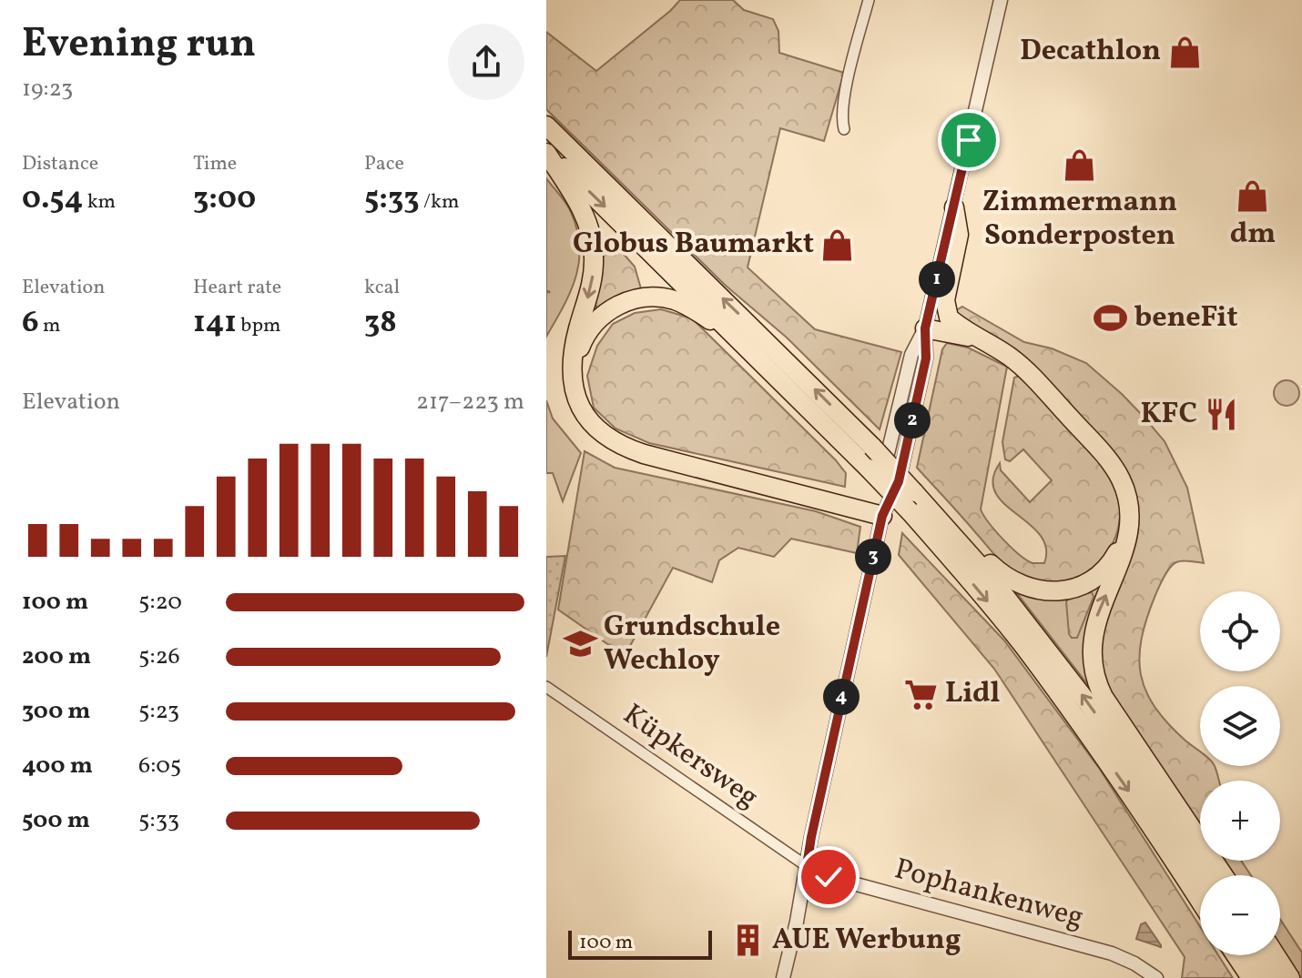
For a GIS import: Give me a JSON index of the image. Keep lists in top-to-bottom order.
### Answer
{
  "streets": {
    "street": ["Küpkersweg", "Pophankenweg"]
  },
  "crossings": [
    ["Küpkersweg", "Pophankenweg"]
  ],
  "places": {
    "shop": [
      "Decathlon",
      "Zimmermann Sonderposten",
      "dm",
      "Globus Baumarkt"
    ],
    "sports": ["beneFit"],
    "restaurant": ["KFC"],
    "school or university": ["Grundschule Wechloy"],
    "supermarket": ["Lidl"],
    "building": ["AUE Werbung"]
  },
  "scale_bar": "100 m",
  "page": {
    "heading": ["Evening run", "19:23"],
    "stats": [
      ["Distance", "0.54 km"],
      ["Time", "3:00"],
      ["Pace", "5:33 /km"],
      ["Elevation", "6 m"],
      ["Heart rate", "141 bpm"],
      ["kcal", "38"]
    ],
    "pins": [
      "1",
      "2",
      "3",
      "4"
    ],
    "chart": ["Elevation", "217–223 m"],
    "list": [
      {
        "name": "100 m",
        "note": "5:20"
      },
      {
        "name": "200 m",
        "note": "5:26"
      },
      {
        "name": "300 m",
        "note": "5:23"
      },
      {
        "name": "400 m",
        "note": "6:05"
      },
      {
        "name": "500 m",
        "note": "5:33"
      }
    ],
    "map_buttons": ["+", "−"],
    "scale": "100 m"
  }
}
